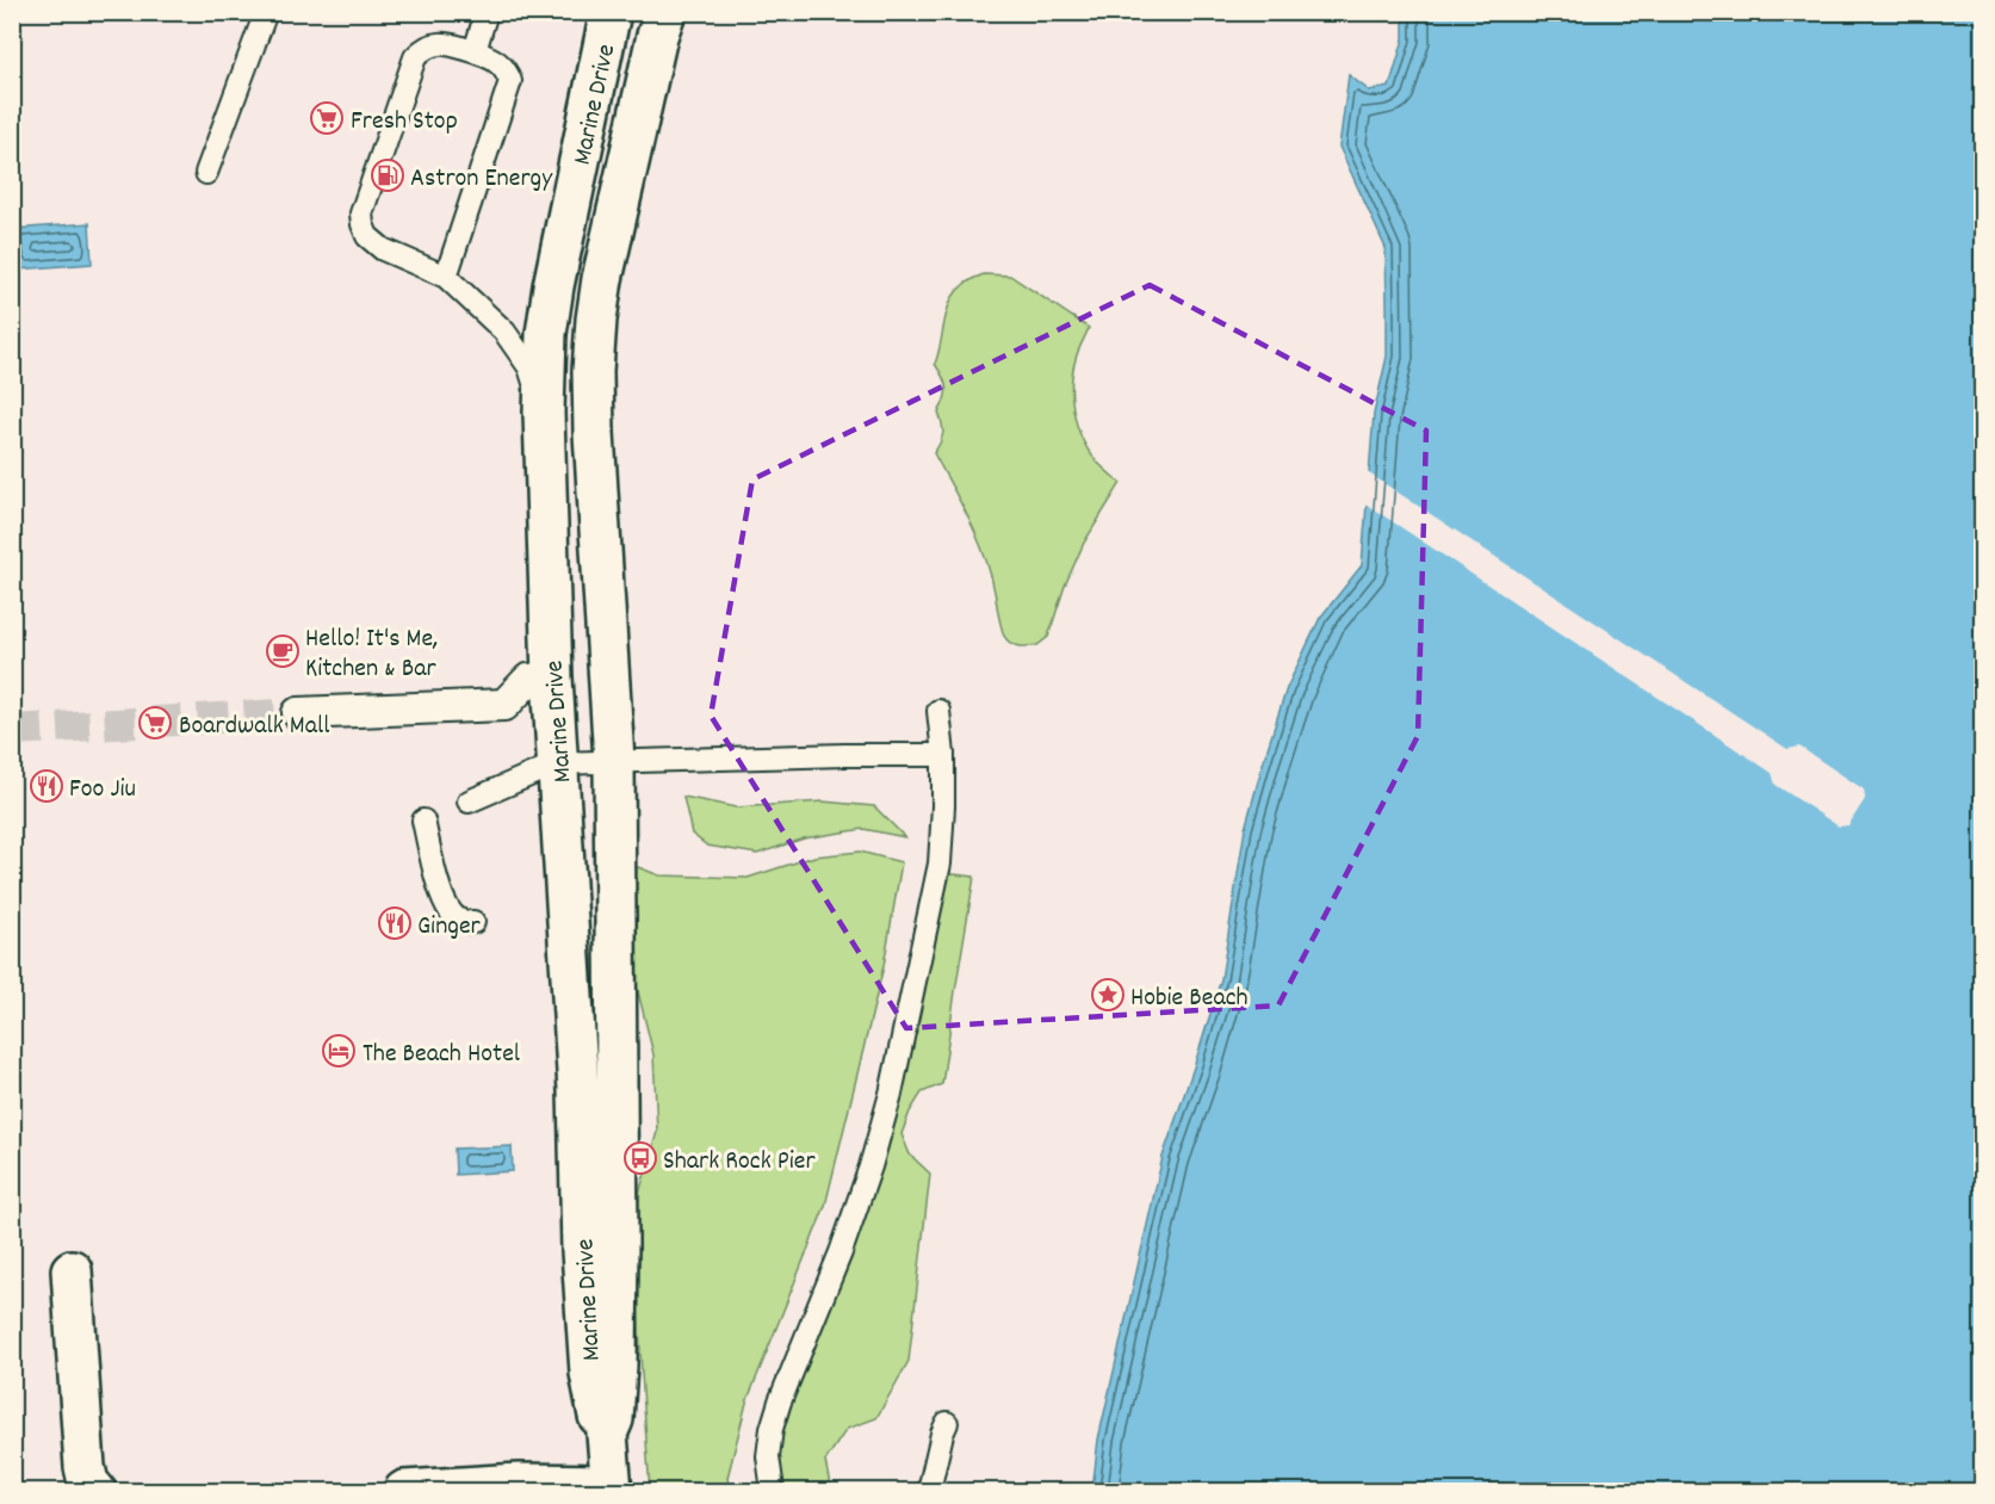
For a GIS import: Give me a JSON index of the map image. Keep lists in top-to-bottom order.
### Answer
{
  "streets": {
    "main road": ["Marine Drive"]
  },
  "places": {
    "supermarket": ["Fresh Stop", "Boardwalk Mall"],
    "fuel station": ["Astron Energy"],
    "cafe": ["Hello! It's Me, Kitchen & Bar"],
    "restaurant": ["Foo Jiu", "Ginger"],
    "place": ["Hobie Beach"],
    "hotel": ["The Beach Hotel"],
    "bus stop": ["Shark Rock Pier"]
  }
}
